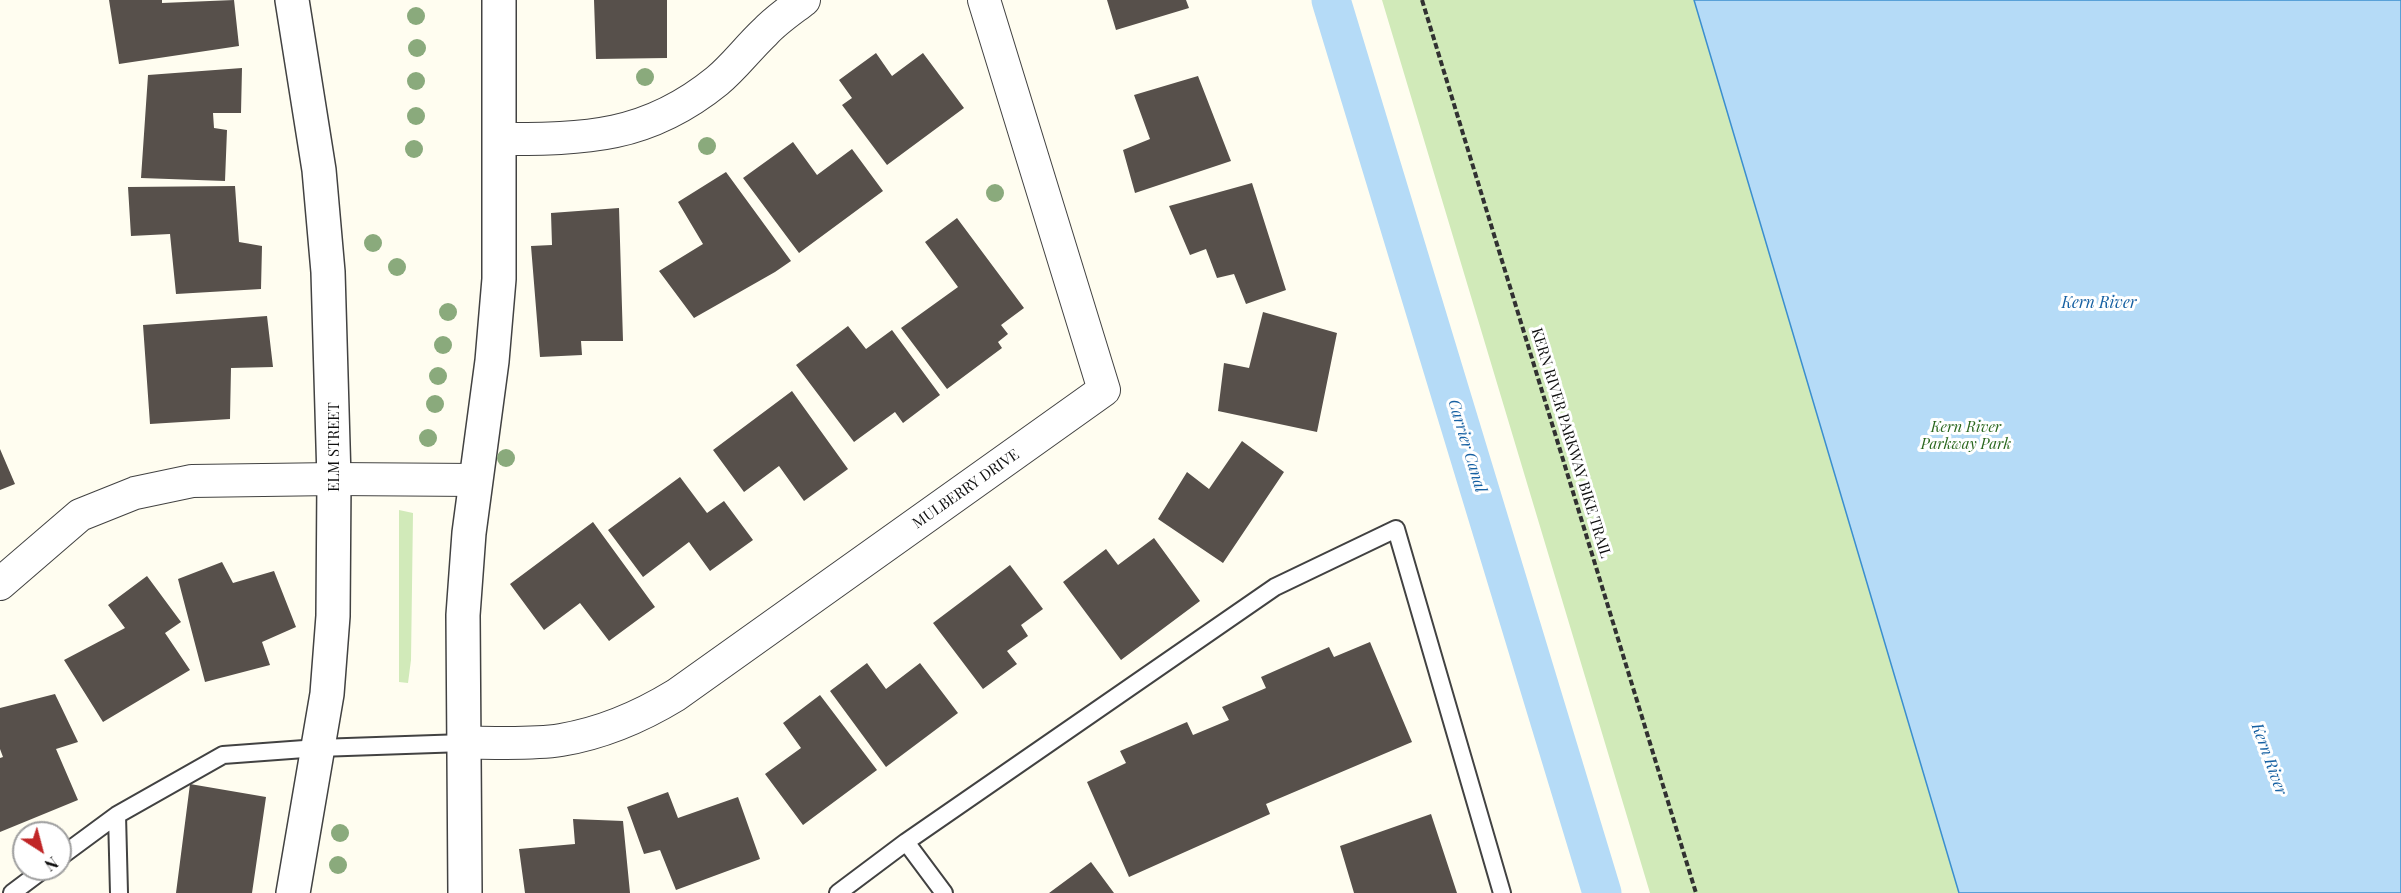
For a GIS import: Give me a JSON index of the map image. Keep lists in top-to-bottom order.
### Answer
{
  "streets": {
    "street": ["ELM STREET", "MULBERRY DRIVE"],
    "path": ["KERN RIVER PARKWAY BIKE TRAIL"]
  },
  "water": ["Kern River", "Carrier Canal"],
  "parks": ["Kern River Parkway Park"],
  "north": "bottom right"
}
